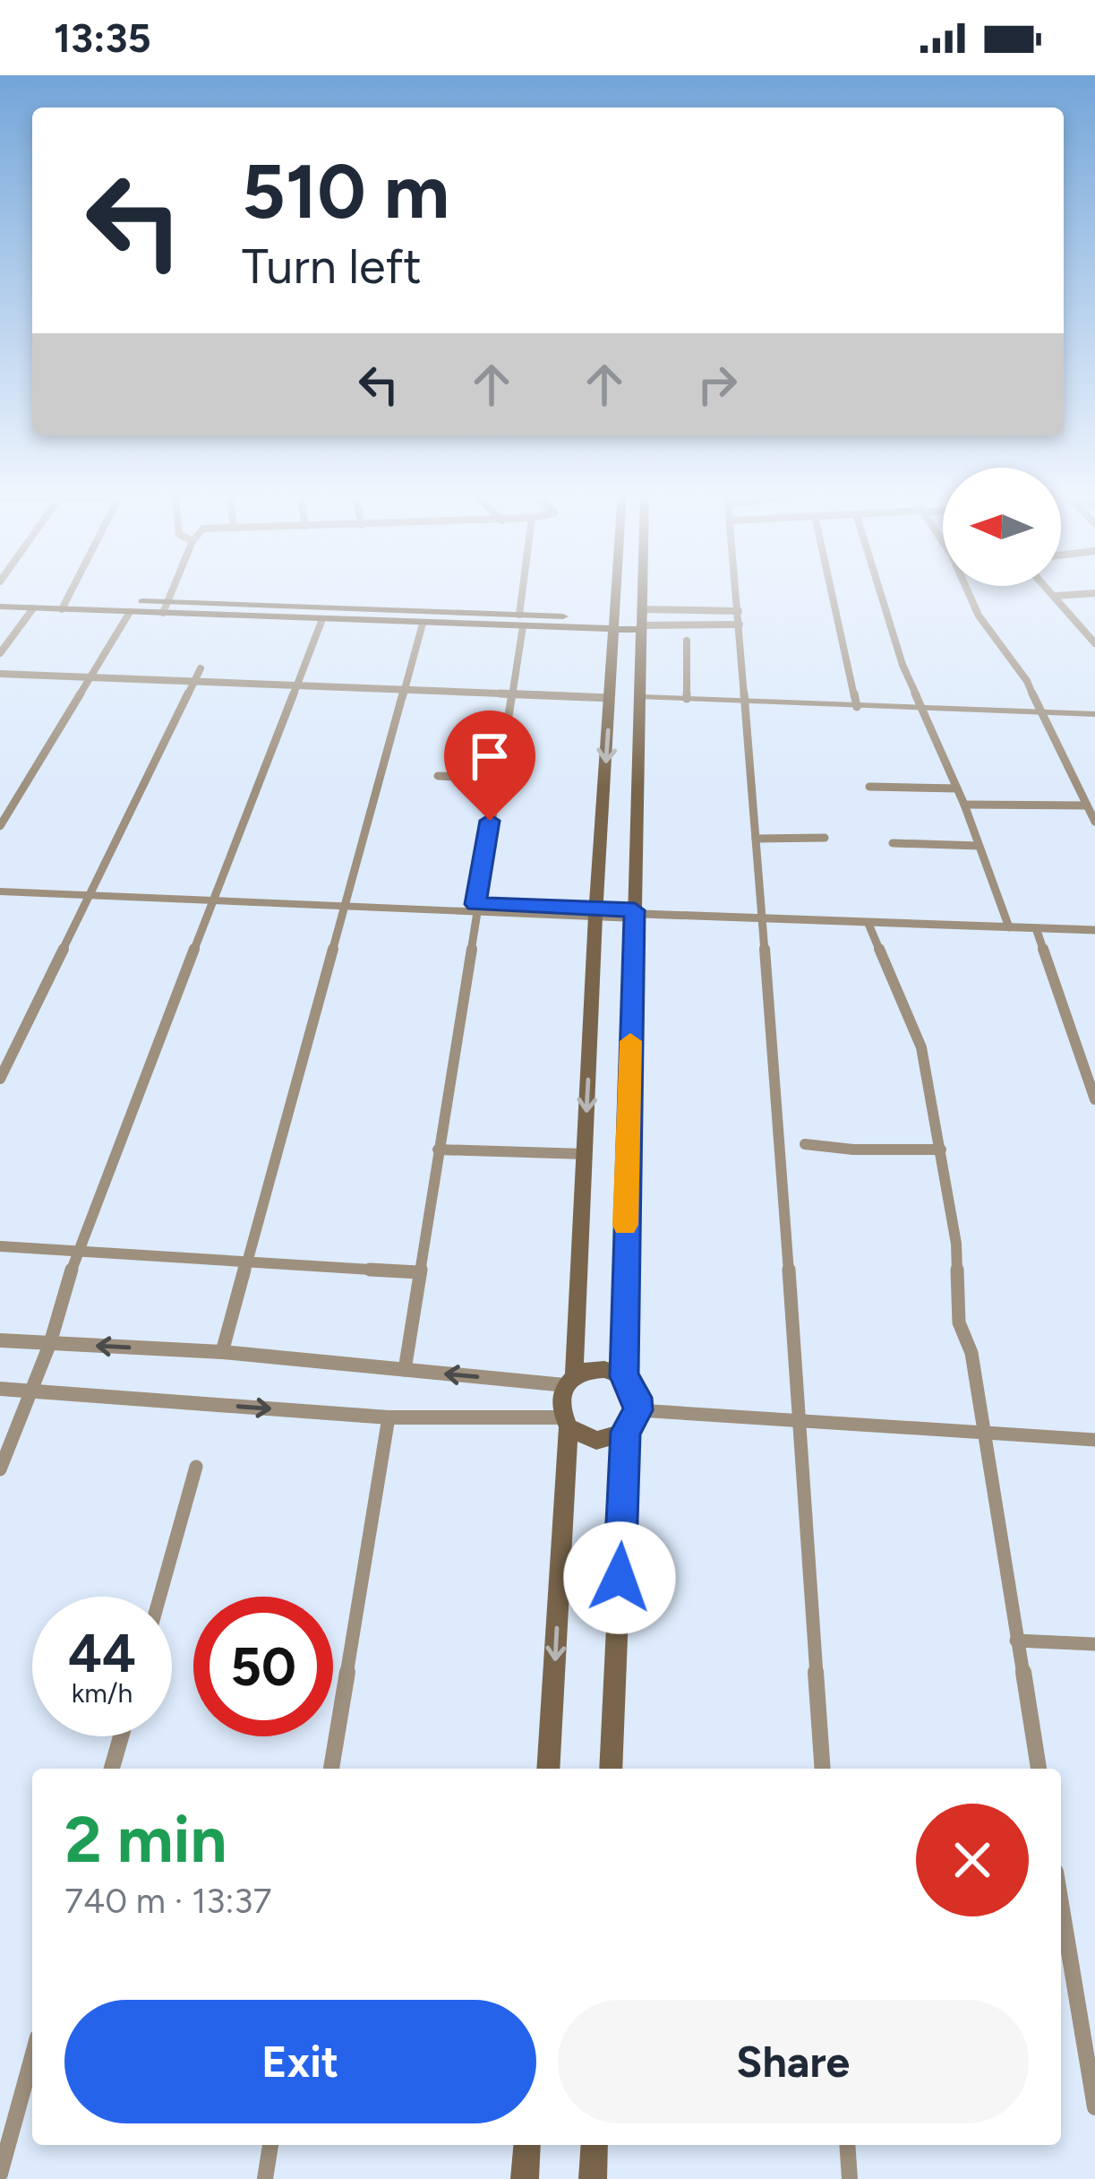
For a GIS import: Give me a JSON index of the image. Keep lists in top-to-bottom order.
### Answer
{
  "north": "left",
  "page": {
    "status": "13:35",
    "turn": ["510 m", "Turn left"],
    "speed": "44 km/h",
    "limit": "50",
    "heading": ["2 min", "740 m · 13:37"],
    "buttons": ["Exit", "Share"]
  }
}
